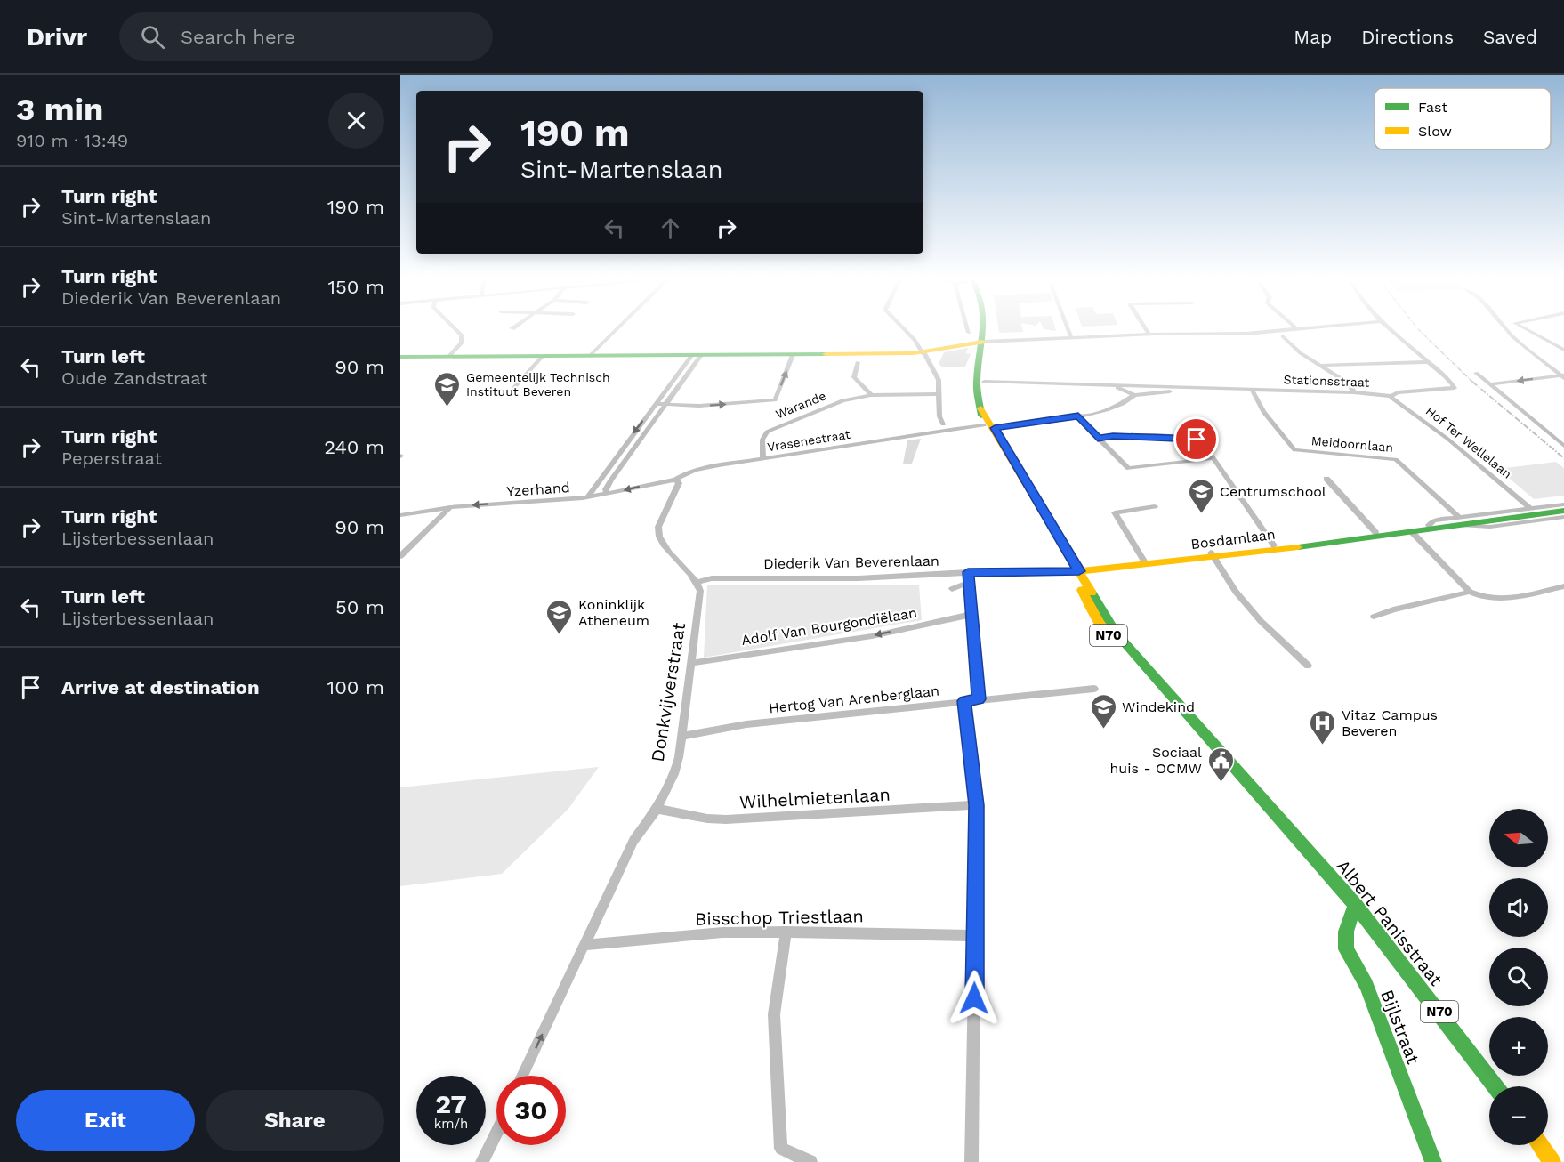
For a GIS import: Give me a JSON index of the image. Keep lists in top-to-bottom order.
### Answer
{
  "streets": {
    "street": [
      "Stationsstraat",
      "Warande",
      "Vrasenestraat",
      "Hof Ter Wellelaan",
      "Meidoornlaan",
      "Yzerhand",
      "Bosdamlaan",
      "Diederik Van Beverenlaan",
      "Adolf Van Bourgondiëlaan",
      "N70",
      "Donkvijverstraat",
      "Hertog Van Arenberglaan",
      "Wilhelmietenlaan",
      "Bisschop Triestlaan",
      "Albert Panisstraat",
      "Bijlstraat"
    ]
  },
  "crossings": [
    ["Stationsstraat", "Vrasenestraat"],
    ["Stationsstraat", "Hof Ter Wellelaan"],
    ["Stationsstraat", "Meidoornlaan"],
    ["Warande", "Vrasenestraat"],
    ["Vrasenestraat", "Yzerhand"],
    ["Vrasenestraat", "N70"],
    ["Hof Ter Wellelaan", "Bosdamlaan"],
    ["Meidoornlaan", "Bosdamlaan"],
    ["Bosdamlaan", "Diederik Van Beverenlaan"],
    ["Bosdamlaan", "N70"],
    ["Bosdamlaan", "Albert Panisstraat"],
    ["Diederik Van Beverenlaan", "N70"],
    ["Diederik Van Beverenlaan", "Donkvijverstraat"],
    ["Diederik Van Beverenlaan", "Albert Panisstraat"],
    ["Adolf Van Bourgondiëlaan", "Donkvijverstraat"],
    ["N70", "Albert Panisstraat"],
    ["Donkvijverstraat", "Hertog Van Arenberglaan"],
    ["Donkvijverstraat", "Wilhelmietenlaan"],
    ["Donkvijverstraat", "Bisschop Triestlaan"],
    ["Albert Panisstraat", "Bijlstraat"]
  ],
  "one_way": ["Yzerhand", "Adolf Van Bourgondiëlaan"],
  "places": {
    "school or university": [
      "Gemeentelijk Technisch Instituut Beveren",
      "Centrumschool",
      "Koninklijk Atheneum",
      "Windekind"
    ],
    "hospital": ["Vitaz Campus Beveren"],
    "public building": ["Sociaal huis - OCMW"]
  },
  "legend": ["Fast", "Slow"],
  "north": "left",
  "page": {
    "header": "Drivr",
    "search": "Search here",
    "nav": ["Map", "Directions", "Saved"],
    "heading": ["3 min", "910 m · 13:49"],
    "turn": ["190 m", "Sint-Martenslaan"],
    "list": [
      {
        "name": "Turn right",
        "note": "Sint-Martenslaan",
        "value": "190 m"
      },
      {
        "name": "Turn right",
        "note": "Diederik Van Beverenlaan",
        "value": "150 m"
      },
      {
        "name": "Turn left",
        "note": "Oude Zandstraat",
        "value": "90 m"
      },
      {
        "name": "Turn right",
        "note": "Peperstraat",
        "value": "240 m"
      },
      {
        "name": "Turn right",
        "note": "Lijsterbessenlaan",
        "value": "90 m"
      },
      {
        "name": "Turn left",
        "note": "Lijsterbessenlaan",
        "value": "50 m"
      },
      {
        "name": "Arrive at destination",
        "value": "100 m"
      }
    ],
    "map_buttons": ["+", "−"],
    "speed": "27 km/h",
    "limit": "30",
    "buttons": ["Exit", "Share"]
  }
}
